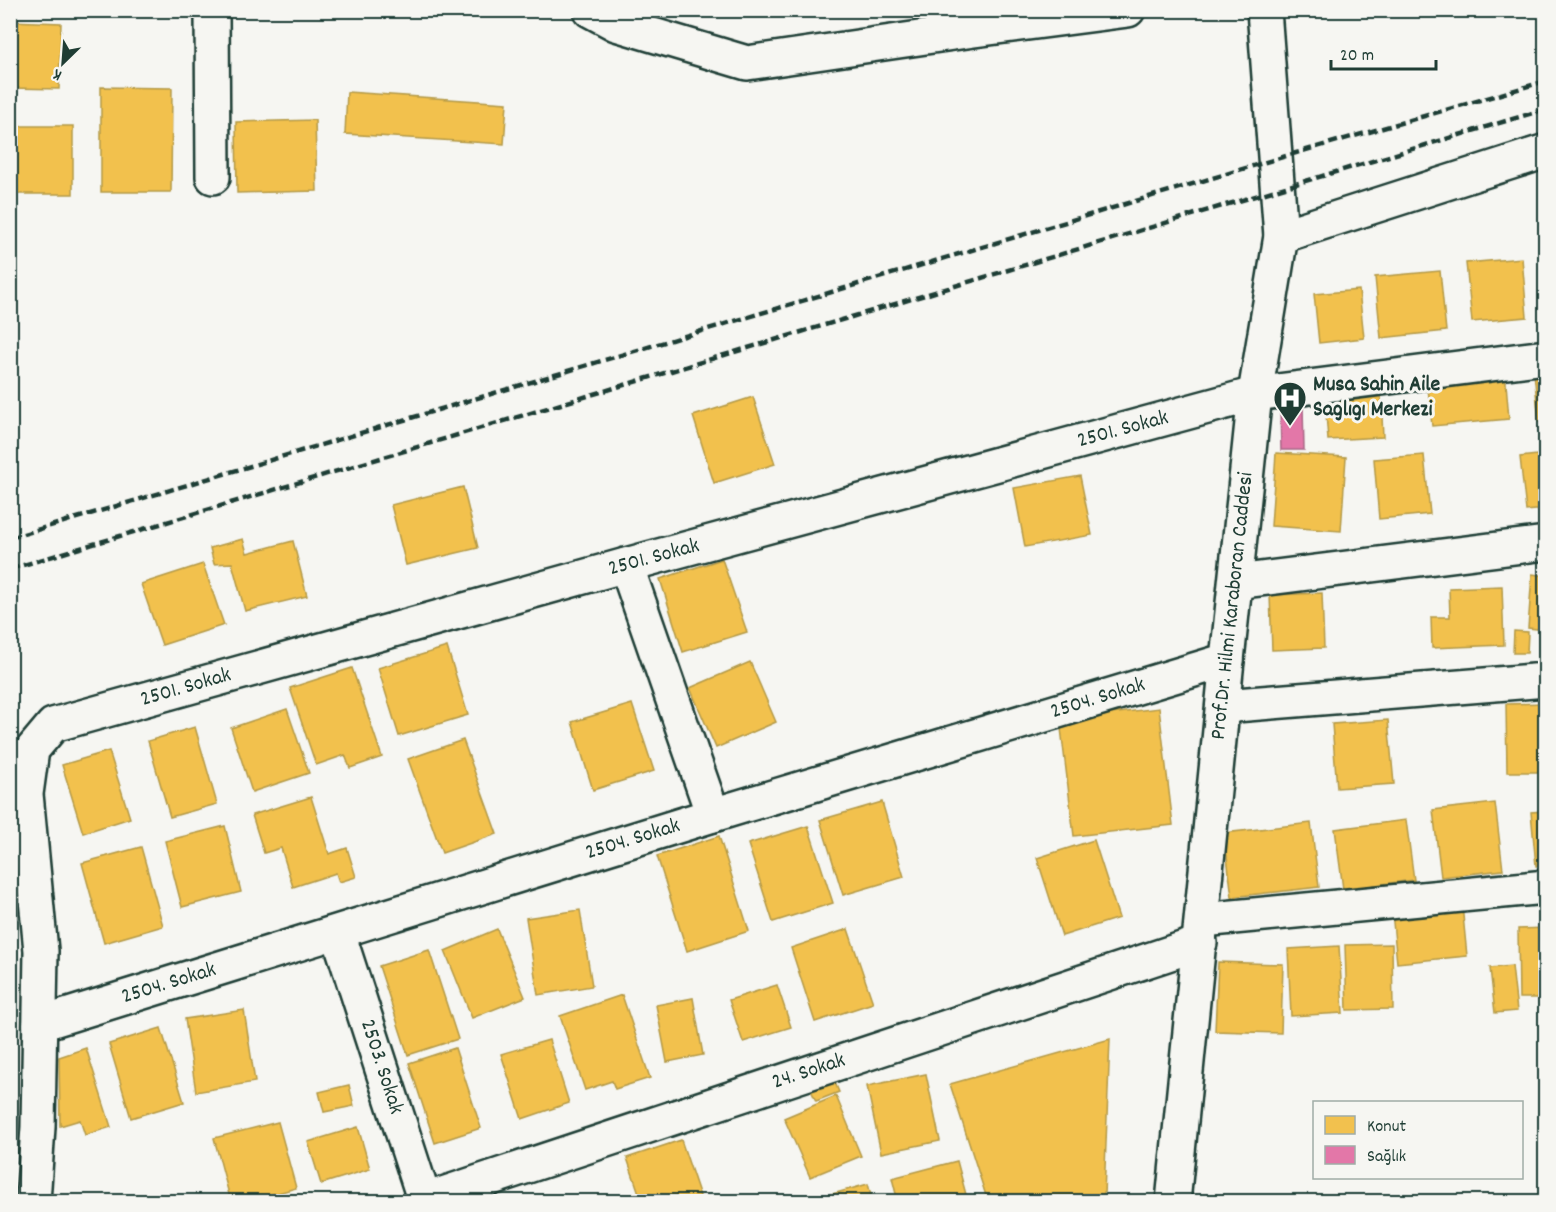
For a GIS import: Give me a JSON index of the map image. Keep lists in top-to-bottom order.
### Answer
{
  "streets": {
    "street": [
      "2501. Sokak",
      "Prof.Dr. Hilmi Karaboran Caddesi",
      "2504. Sokak",
      "2503. Sokak",
      "24. Sokak"
    ]
  },
  "crossings": [
    ["2501. Sokak", "Prof.Dr. Hilmi Karaboran Caddesi"],
    ["2501. Sokak", "2504. Sokak"],
    ["Prof.Dr. Hilmi Karaboran Caddesi", "2504. Sokak"],
    ["Prof.Dr. Hilmi Karaboran Caddesi", "24. Sokak"],
    ["2504. Sokak", "2503. Sokak"],
    ["2503. Sokak", "24. Sokak"]
  ],
  "places": {
    "hospital": ["Musa Sahin Aile Saglıgı Merkezi"]
  },
  "legend": ["Konut", "Sağlık"],
  "scale_bar": "20 m",
  "north": "bottom left"
}
